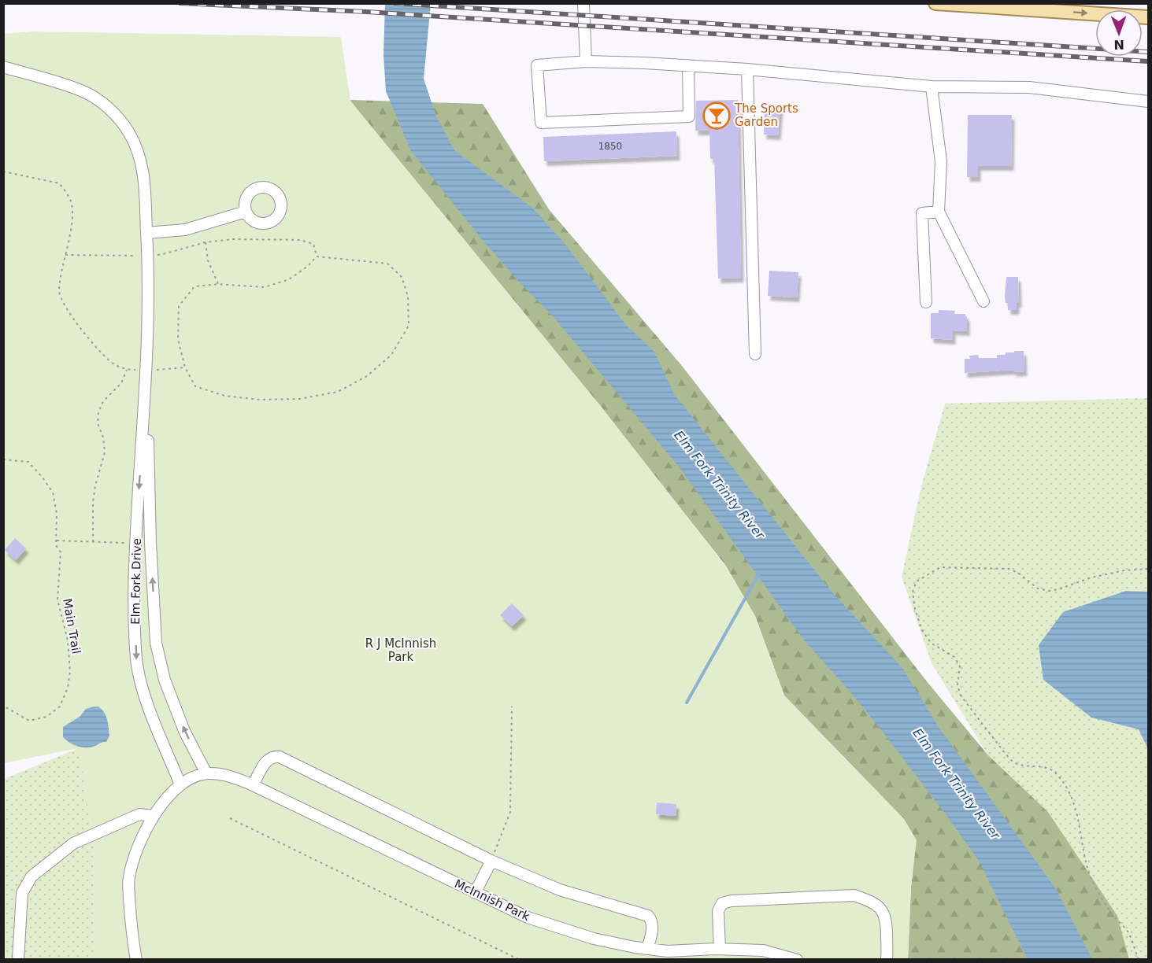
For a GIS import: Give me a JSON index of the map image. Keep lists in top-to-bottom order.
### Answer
{
  "streets": {
    "street": ["Elm Fork Drive", "McInnish Park"],
    "path": ["Main Trail"]
  },
  "crossings": [
    ["Elm Fork Drive", "McInnish Park"]
  ],
  "water": ["Elm Fork Trinity River"],
  "parks": ["R J McInnish Park"],
  "places": {
    "bar": ["The Sports Garden"]
  },
  "house_numbers": ["1850"],
  "north": "bottom"
}
